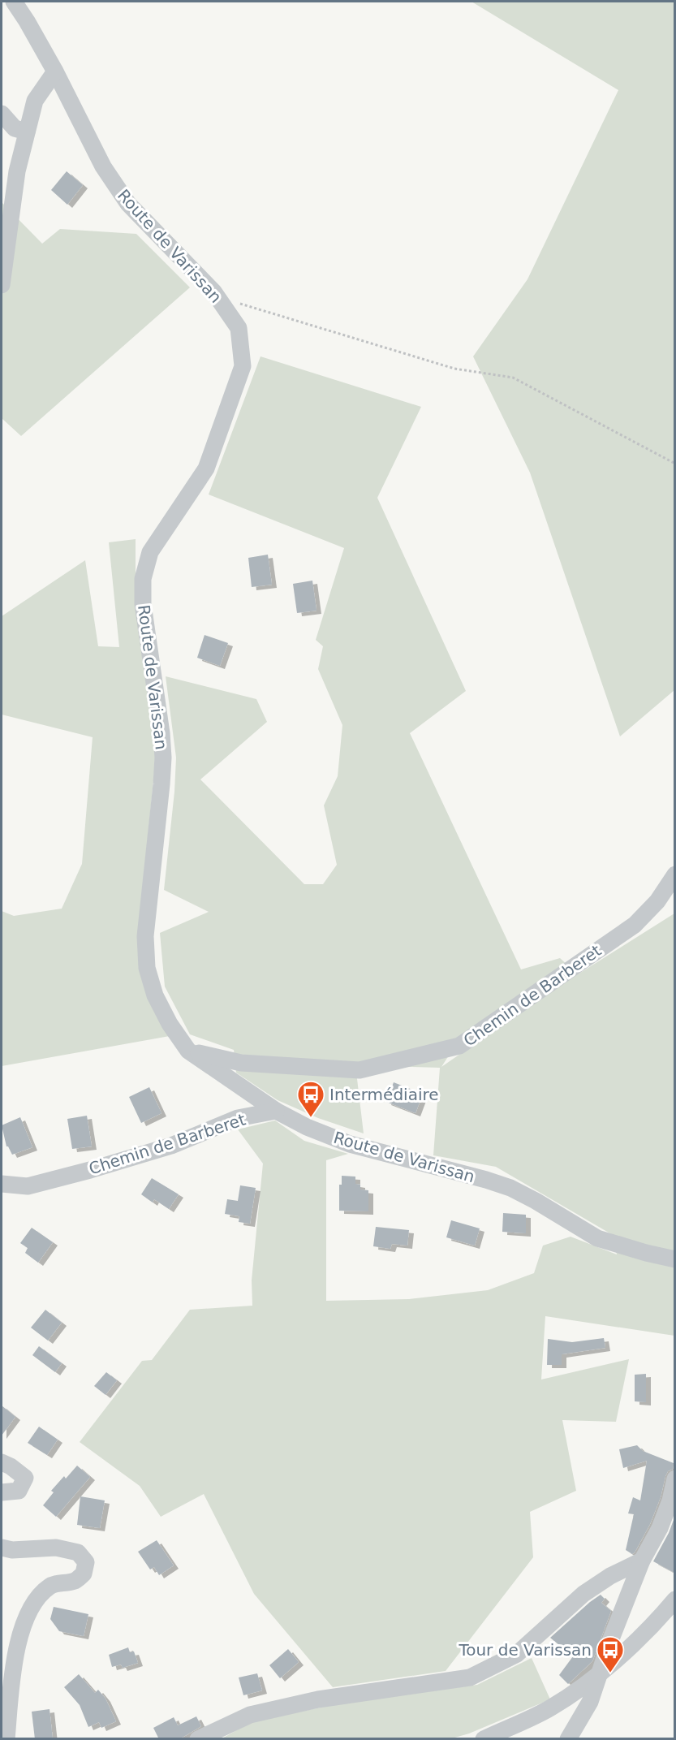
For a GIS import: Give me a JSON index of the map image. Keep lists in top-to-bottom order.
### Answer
{
  "streets": {
    "street": ["Route de Varissan", "Chemin de Barberet"]
  },
  "crossings": [
    ["Route de Varissan", "Chemin de Barberet"]
  ],
  "places": {
    "bus stop": ["Intermédiaire", "Tour de Varissan"]
  }
}
